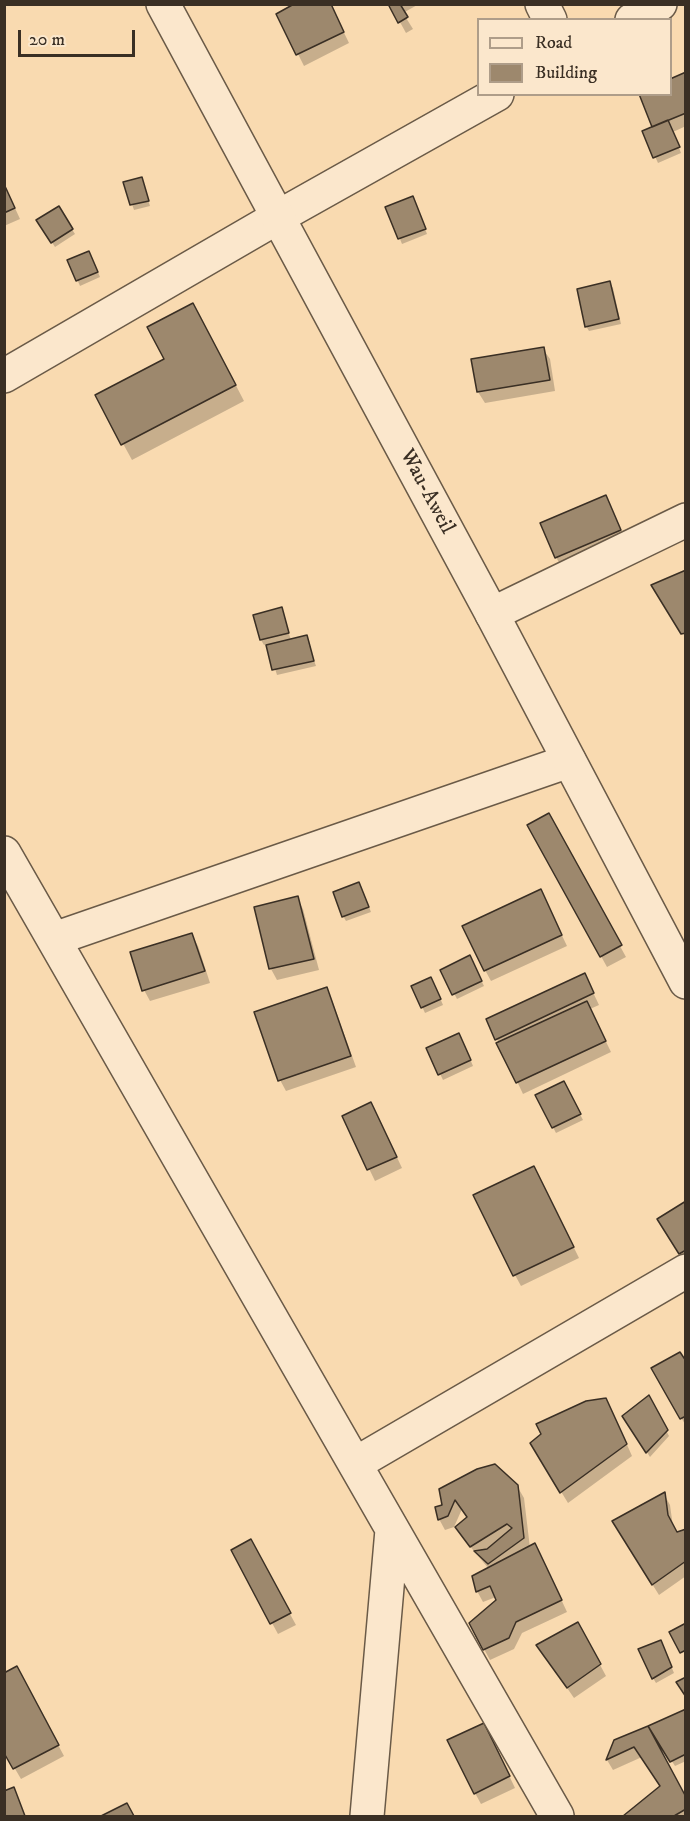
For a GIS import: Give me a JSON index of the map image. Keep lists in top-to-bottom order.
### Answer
{
  "streets": {
    "street": ["Wau-Aweil"]
  },
  "legend": ["Road", "Building"],
  "scale_bar": "20 m"
}
